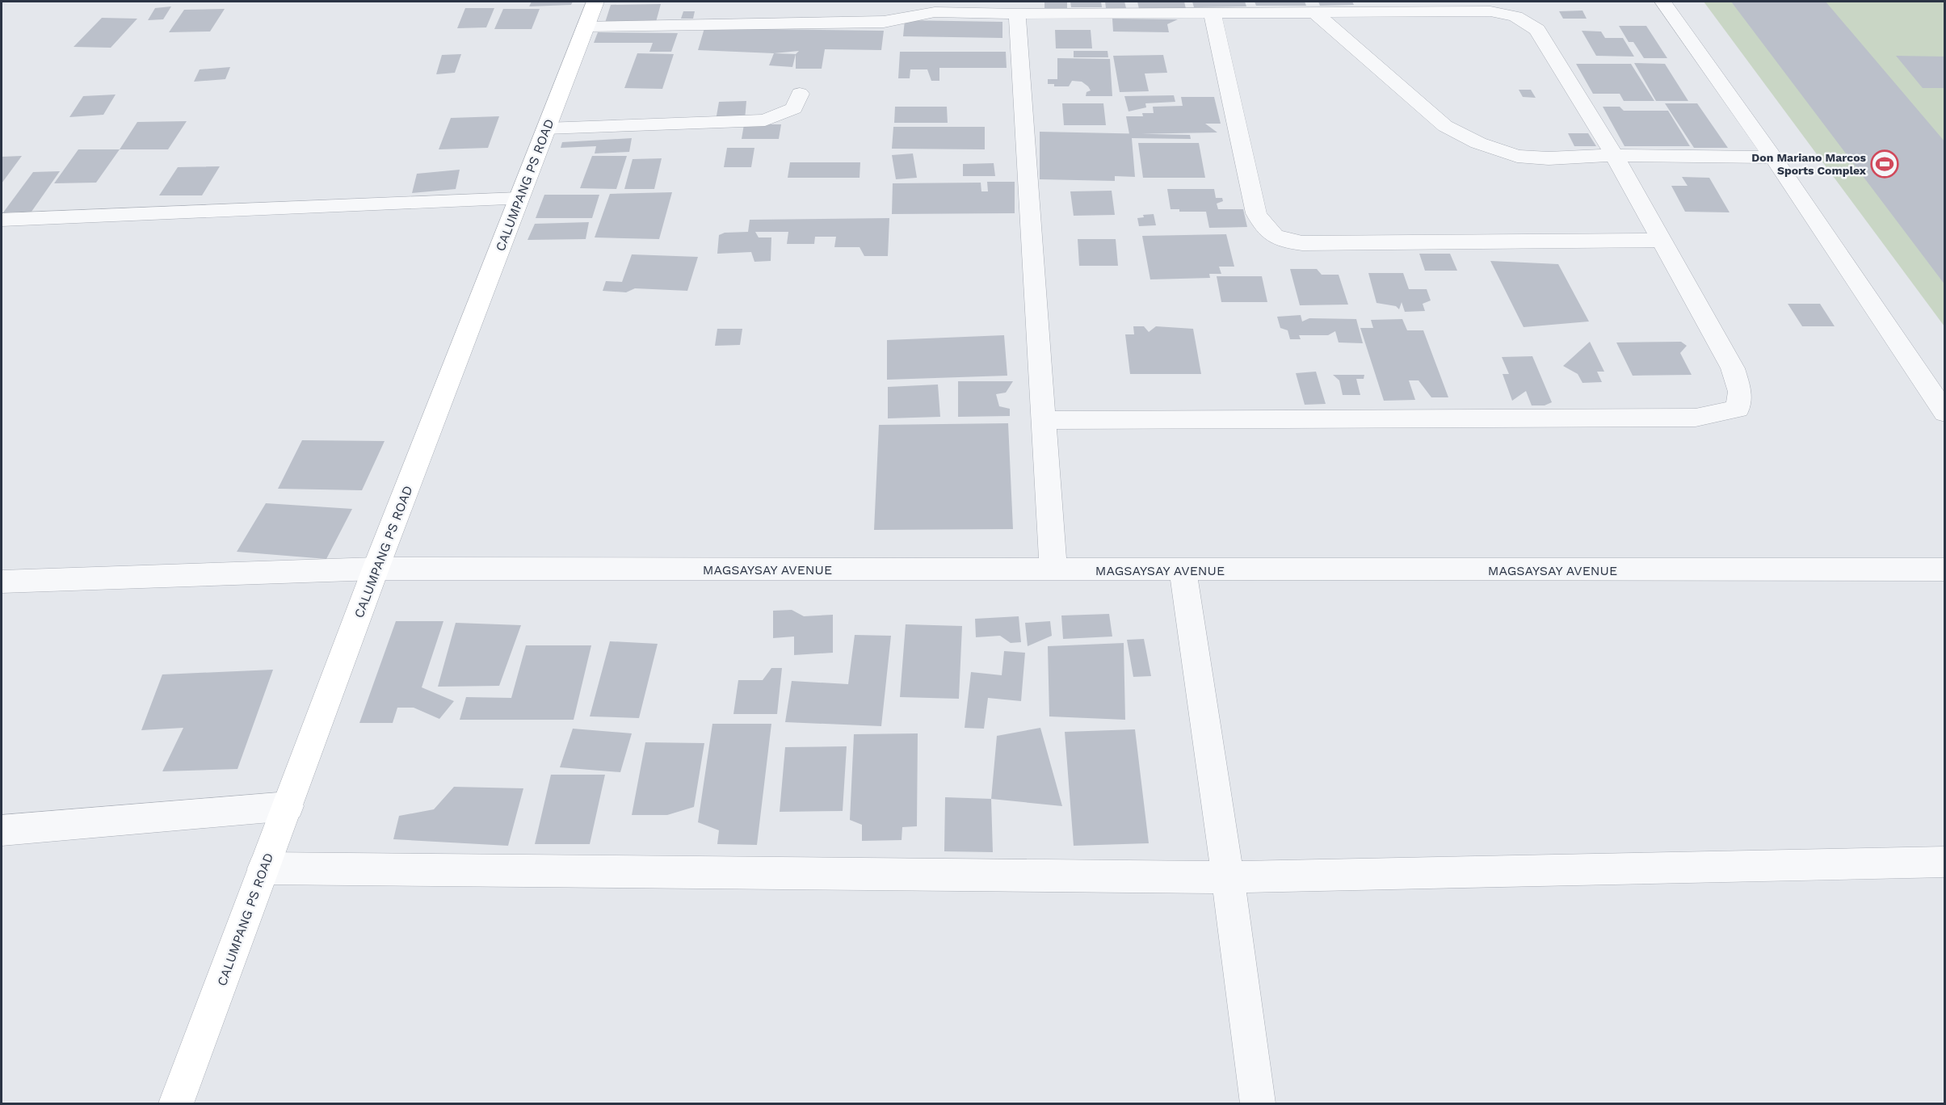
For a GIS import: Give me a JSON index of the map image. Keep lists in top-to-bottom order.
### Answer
{
  "streets": {
    "street": ["CALUMPANG PS ROAD", "MAGSAYSAY AVENUE"]
  },
  "crossings": [
    ["CALUMPANG PS ROAD", "MAGSAYSAY AVENUE"]
  ],
  "places": {
    "sports": ["Don Mariano Marcos Sports Complex"]
  }
}
